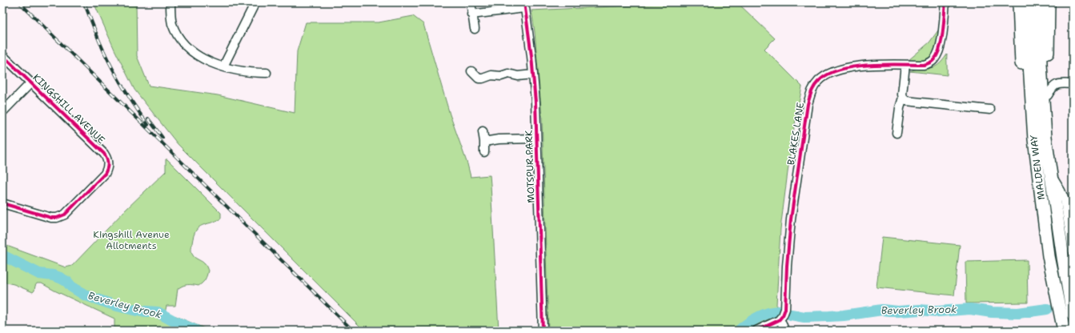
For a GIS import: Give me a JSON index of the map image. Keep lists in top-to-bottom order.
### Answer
{
  "streets": {
    "highway": ["MALDEN WAY"],
    "street": ["KINGSHILL AVENUE", "BLAKES LANE", "MOTSPUR PARK"]
  },
  "water": ["Beverley Brook"],
  "parks": ["Kingshill Avenue Allotments"]
}
